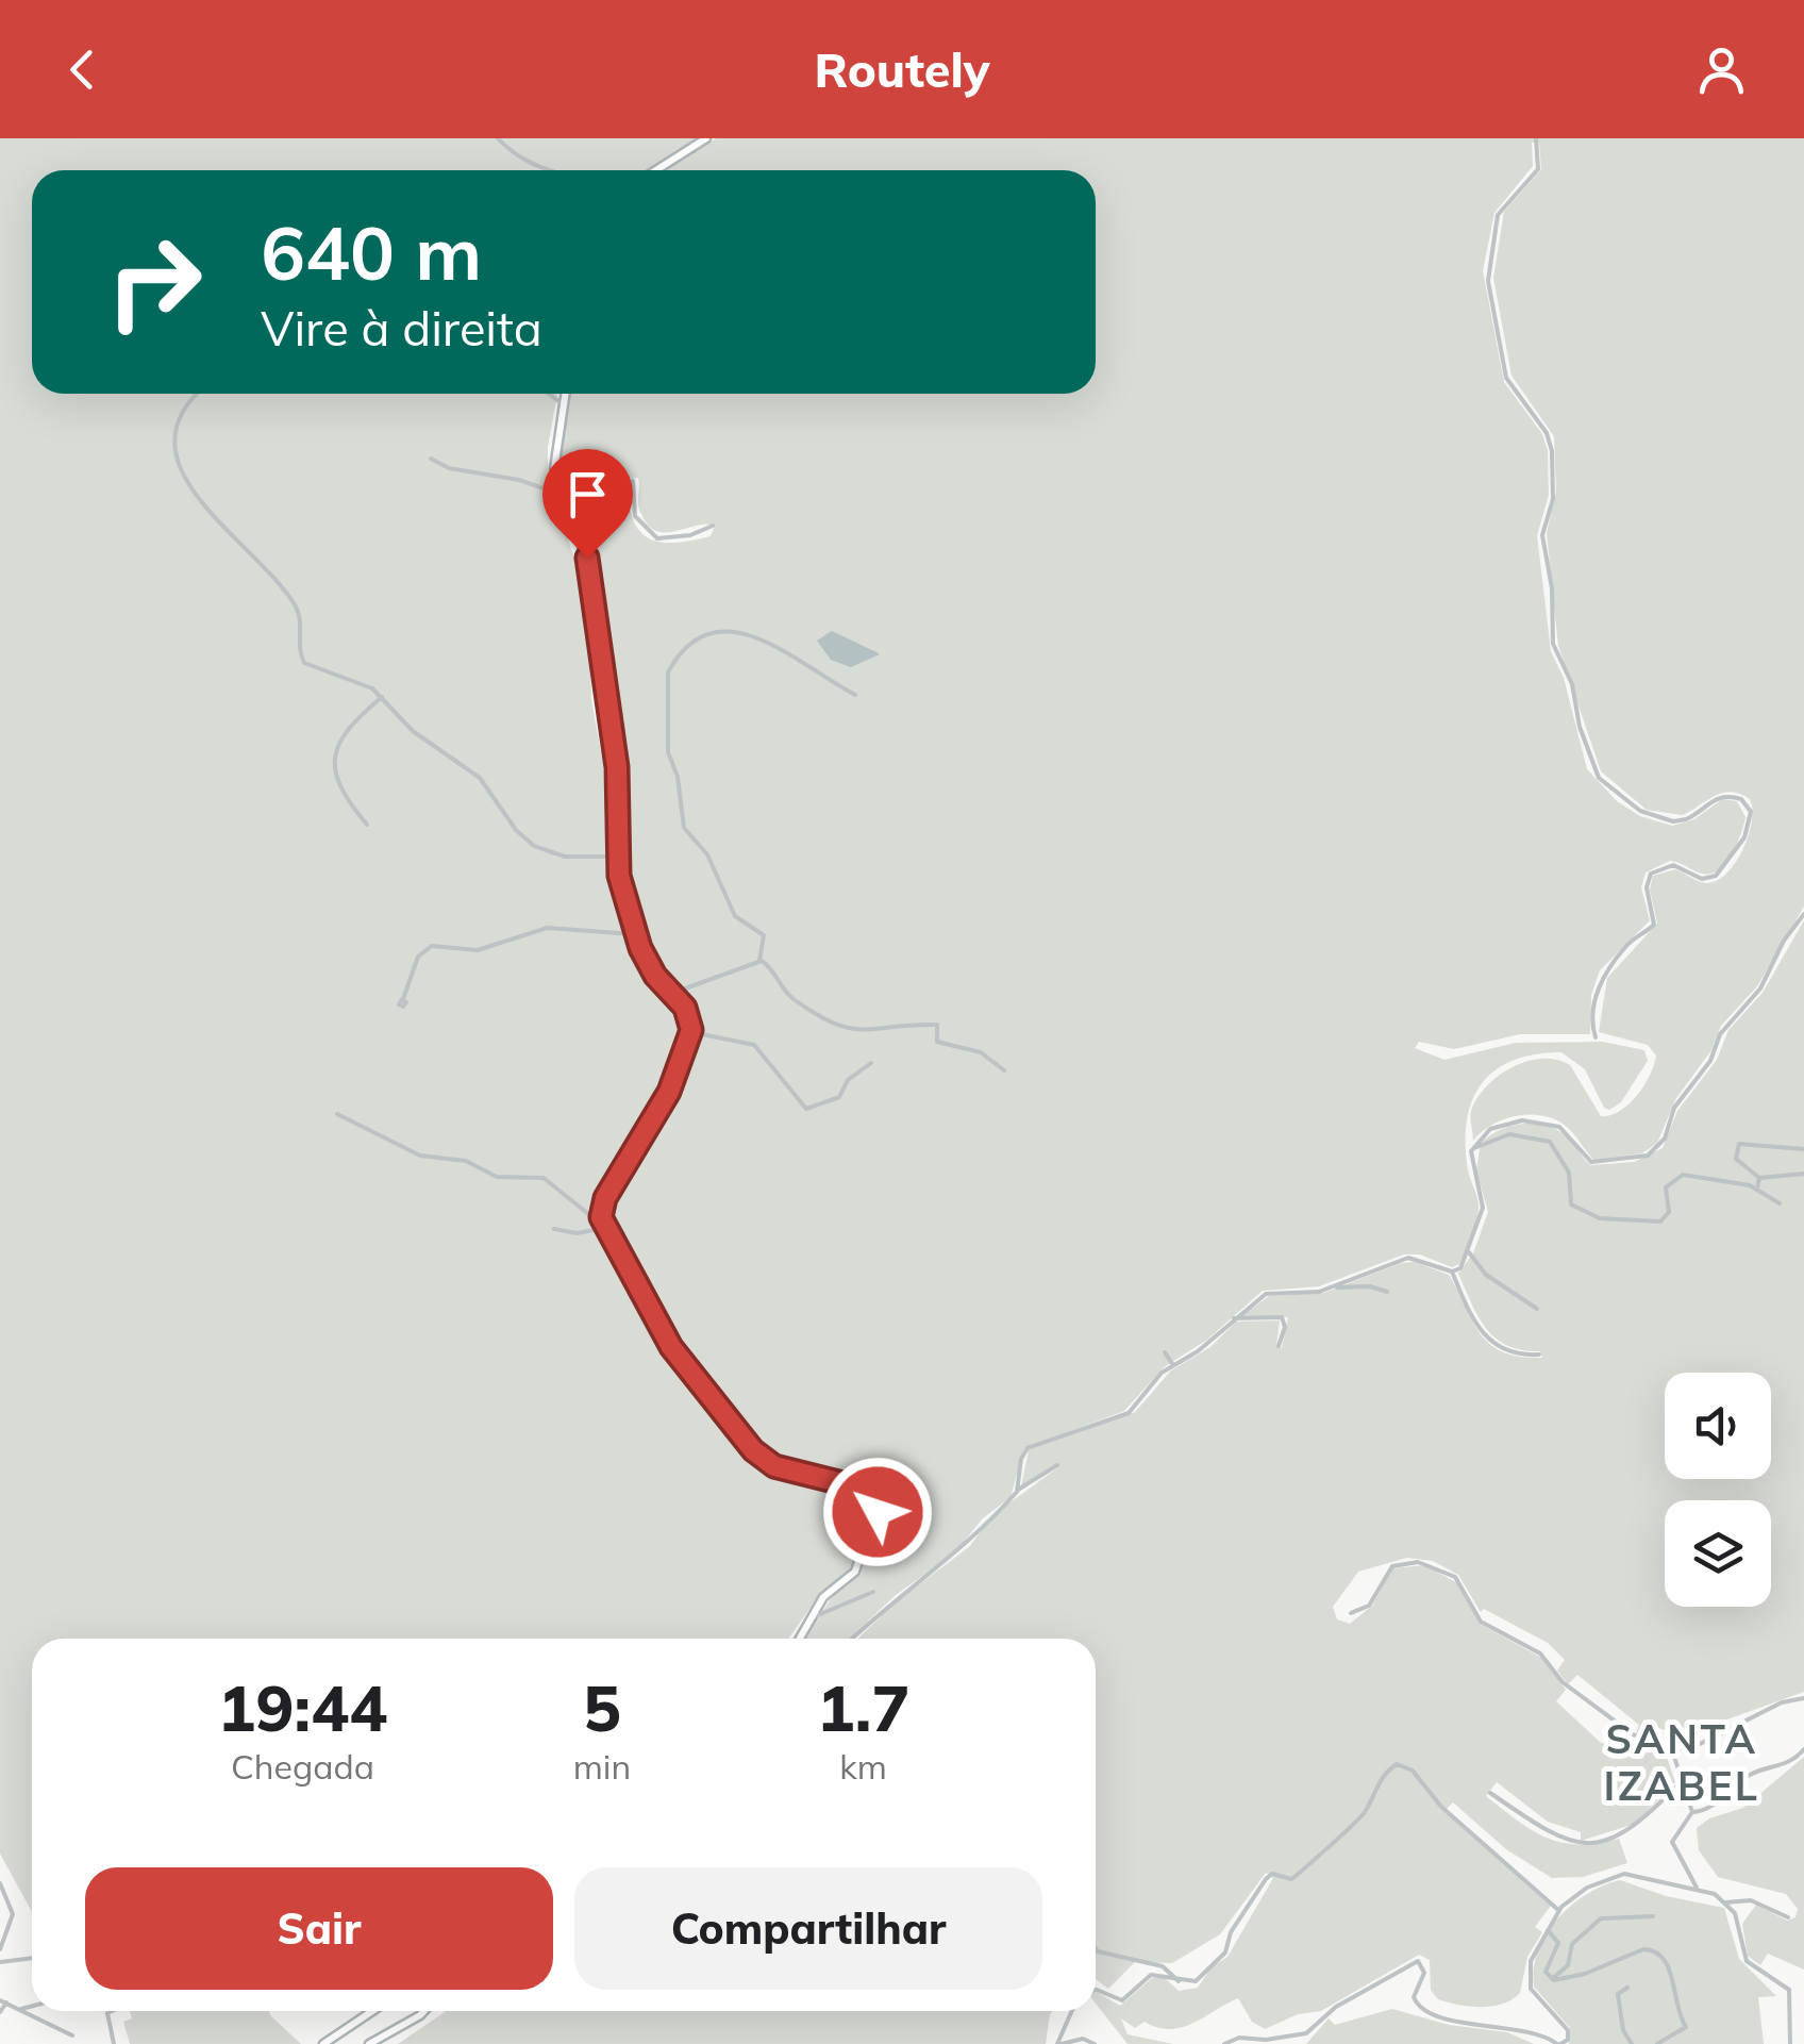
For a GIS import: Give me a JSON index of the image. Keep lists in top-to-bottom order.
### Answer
{
  "districts": ["SANTA IZABEL"],
  "page": {
    "header": "Routely",
    "turn": ["640 m", "Vire à direita"],
    "eta": [
      "19:44",
      "Chegada",
      "5",
      "min",
      "1.7",
      "km"
    ],
    "buttons": ["Sair", "Compartilhar"]
  }
}
